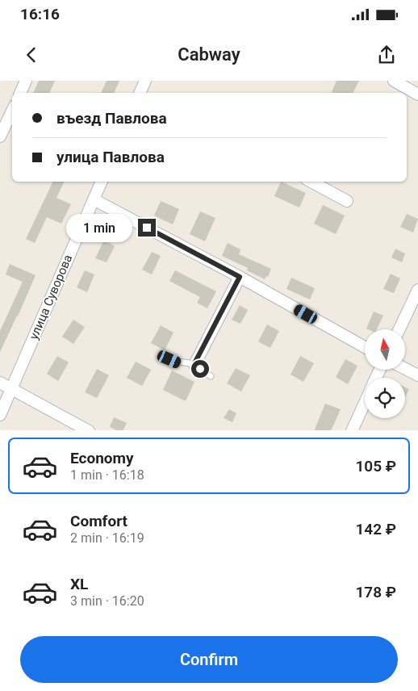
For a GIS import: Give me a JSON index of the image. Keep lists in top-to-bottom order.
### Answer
{
  "streets": {
    "street": ["улица Суворова"]
  },
  "north": "top",
  "page": {
    "status": "16:16",
    "header": "Cabway",
    "banner": ["въезд Павлова", "улица Павлова"],
    "bubble": "1 min",
    "list": [
      {
        "name": "Economy",
        "note": "1 min · 16:18",
        "value": "105 ₽"
      },
      {
        "name": "Comfort",
        "note": "2 min · 16:19",
        "value": "142 ₽"
      },
      {
        "name": "XL",
        "note": "3 min · 16:20",
        "value": "178 ₽"
      }
    ],
    "buttons": "Confirm"
  }
}
